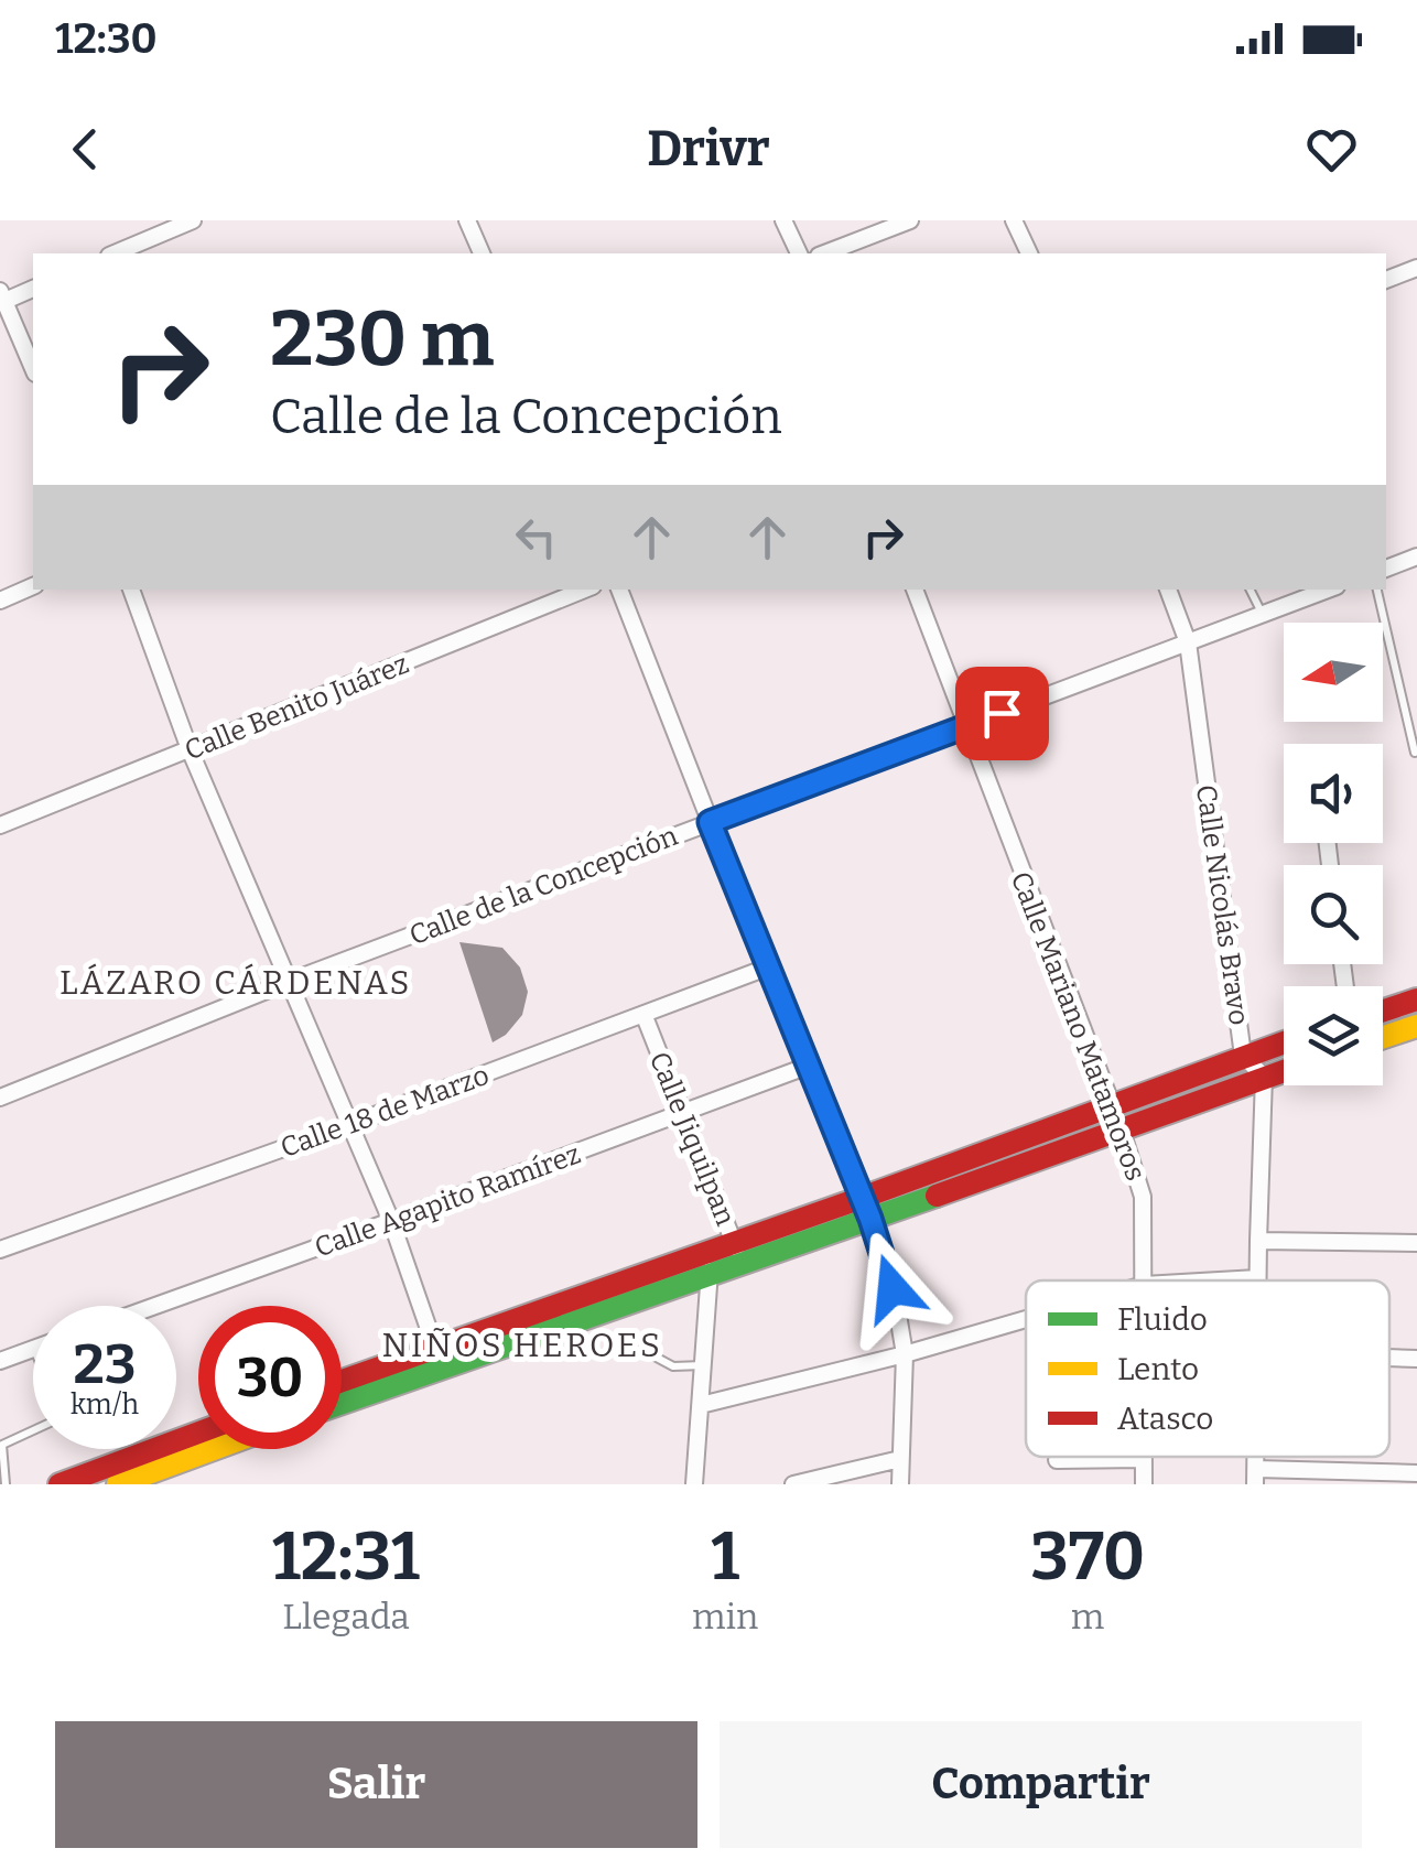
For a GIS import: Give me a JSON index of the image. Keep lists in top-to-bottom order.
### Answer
{
  "streets": {
    "street": [
      "Calle Benito Juárez",
      "Calle de la Concepción",
      "Calle Nicolás Bravo",
      "Calle Mariano Matamoros",
      "Calle 18 de Marzo",
      "Calle Jiquilpan",
      "Calle Agapito Ramírez"
    ]
  },
  "crossings": [
    ["Calle de la Concepción", "Calle Nicolás Bravo"],
    ["Calle de la Concepción", "Calle Mariano Matamoros"],
    ["Calle 18 de Marzo", "Calle Jiquilpan"],
    ["Calle Jiquilpan", "Calle Agapito Ramírez"]
  ],
  "districts": ["LÁZARO CÁRDENAS", "NIÑOS HEROES"],
  "legend": ["Fluido", "Lento", "Atasco"],
  "north": "left",
  "page": {
    "status": "12:30",
    "header": "Drivr",
    "turn": ["230 m", "Calle de la Concepción"],
    "speed": "23 km/h",
    "limit": "30",
    "eta": [
      "12:31",
      "Llegada",
      "1",
      "min",
      "370",
      "m"
    ],
    "buttons": ["Salir", "Compartir"]
  }
}
